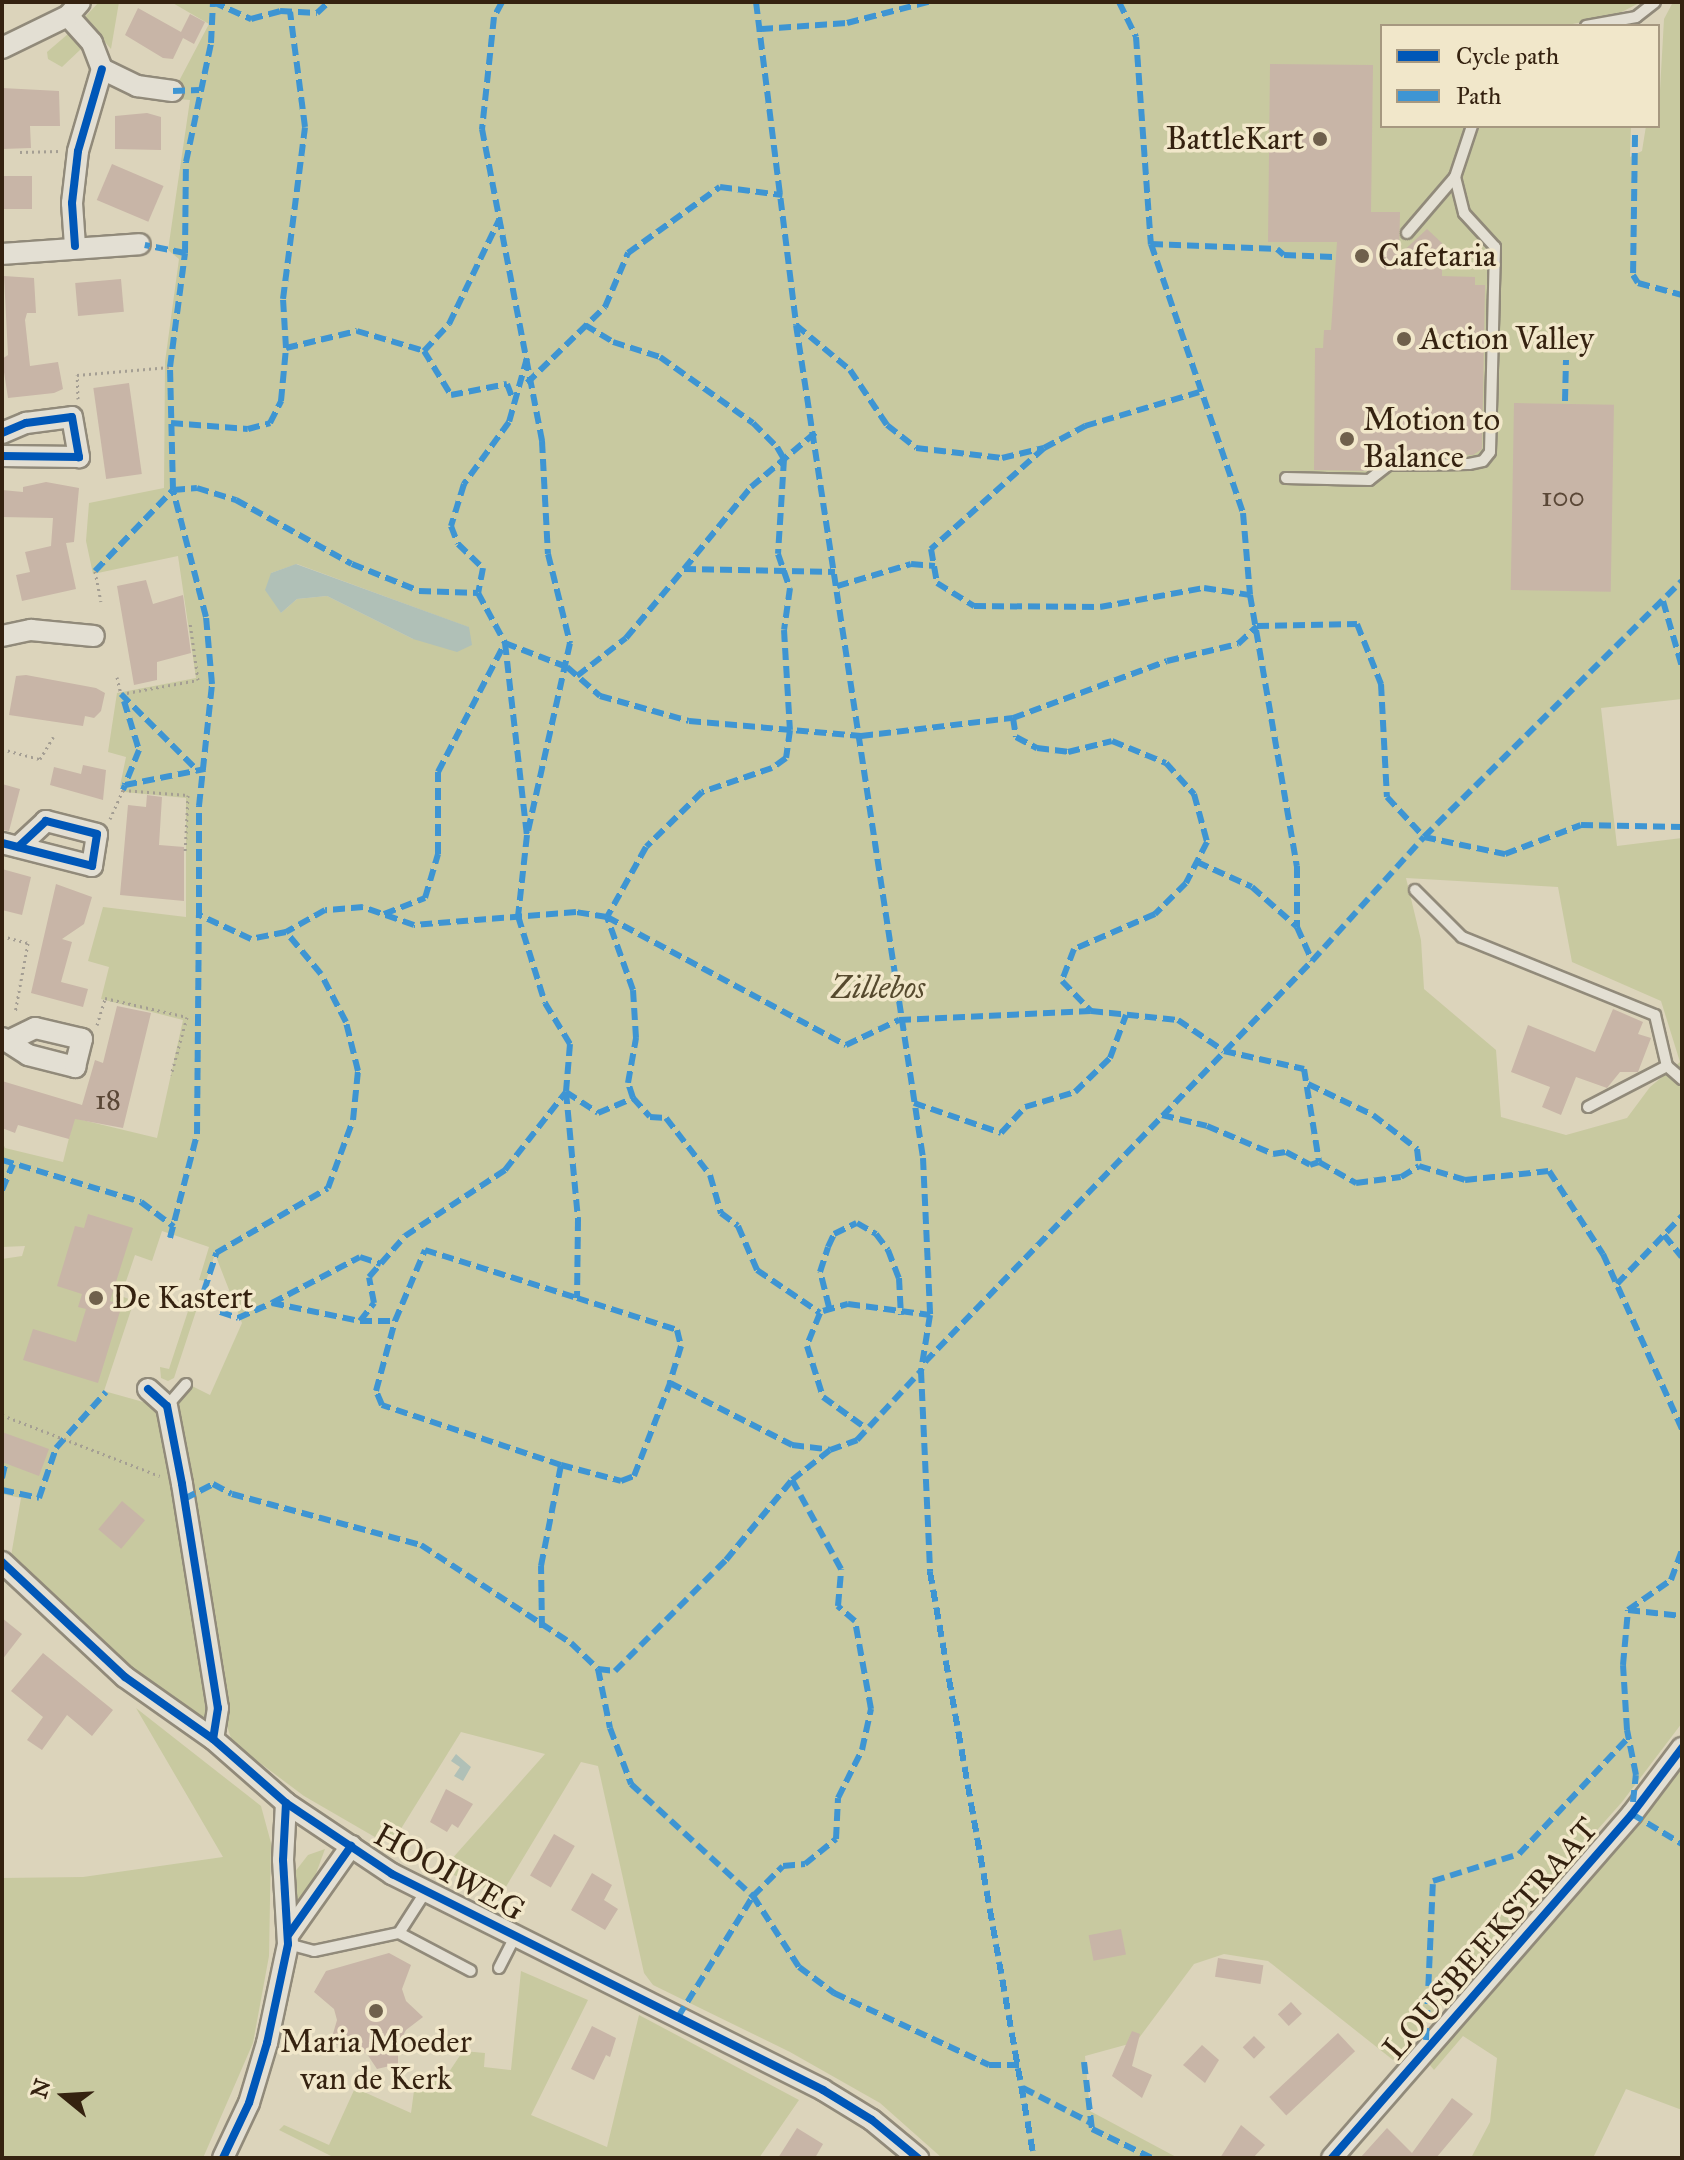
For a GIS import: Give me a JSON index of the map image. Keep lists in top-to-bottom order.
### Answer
{
  "streets": {
    "street": ["HOOIWEG", "LOUSBEEKSTRAAT"]
  },
  "parks": ["Zillebos"],
  "places": [
    "BattleKart",
    "Cafetaria",
    "Action Valley",
    "Motion to Balance",
    "De Kastert",
    "Maria Moeder van de Kerk"
  ],
  "house_numbers": ["100", "18"],
  "legend": ["Cycle path", "Path"],
  "north": "left"
}
